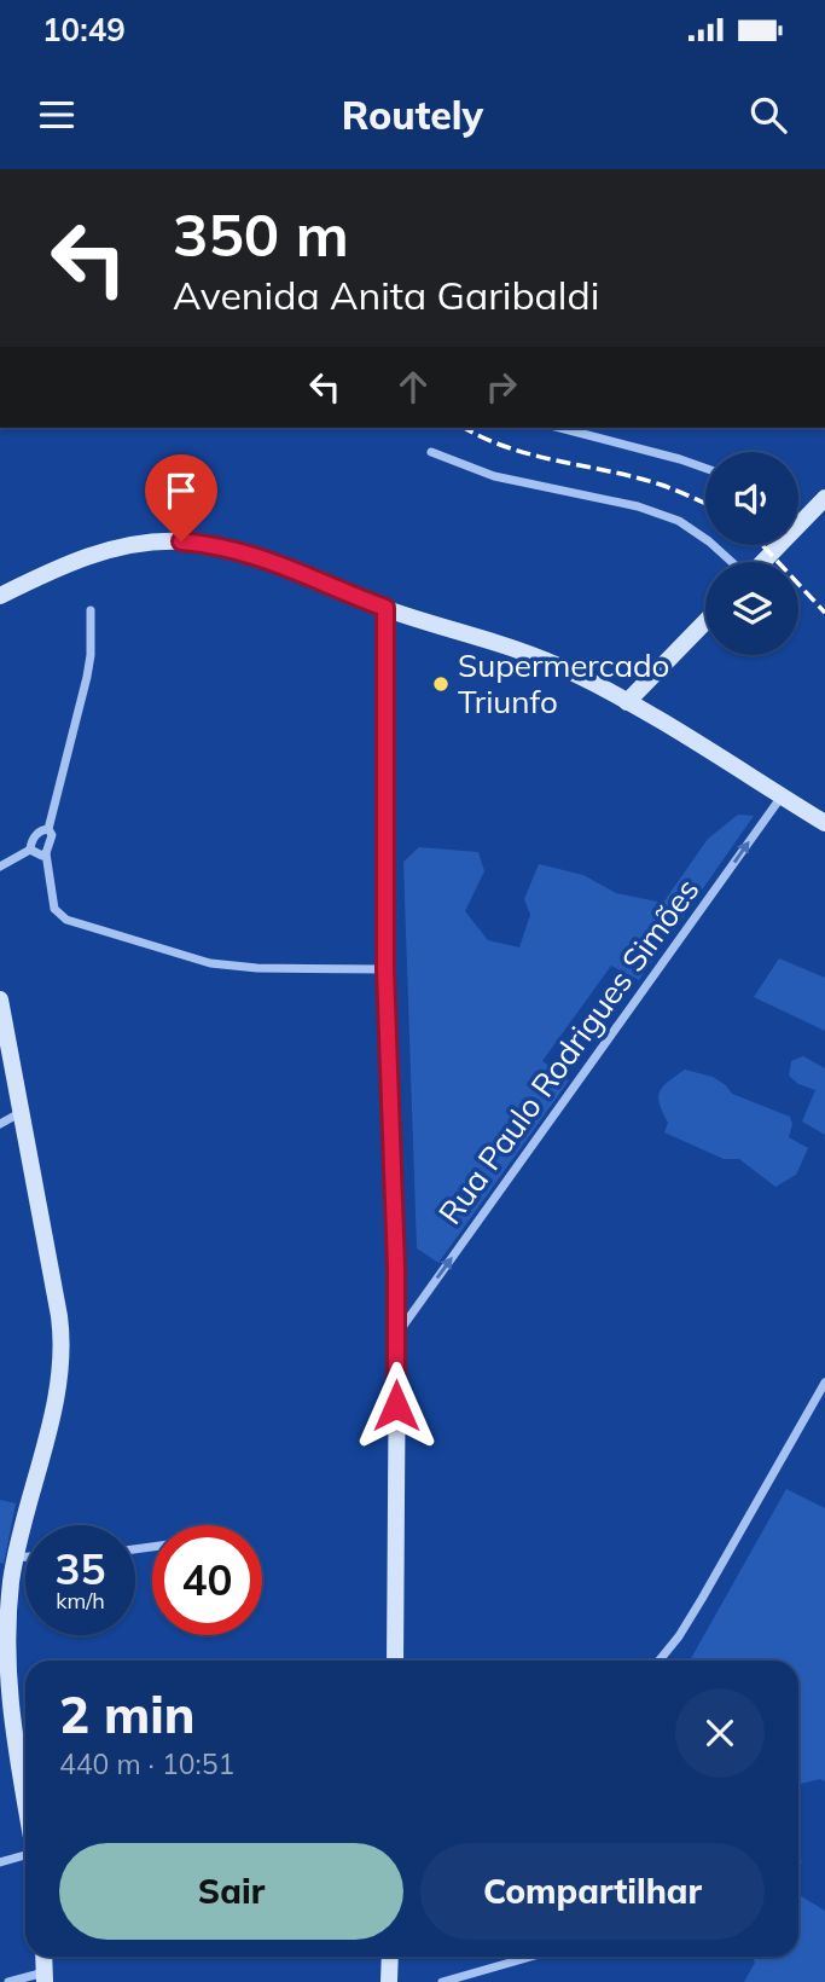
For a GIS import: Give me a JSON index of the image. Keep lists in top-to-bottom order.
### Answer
{
  "streets": {
    "street": ["Rua Paulo Rodrigues Simões"]
  },
  "one_way": ["Rua Paulo Rodrigues Simões"],
  "places": ["Supermercado Triunfo"],
  "page": {
    "status": "10:49",
    "header": "Routely",
    "turn": ["350 m", "Avenida Anita Garibaldi"],
    "speed": "35 km/h",
    "limit": "40",
    "heading": ["2 min", "440 m · 10:51"],
    "buttons": ["Sair", "Compartilhar"]
  }
}
